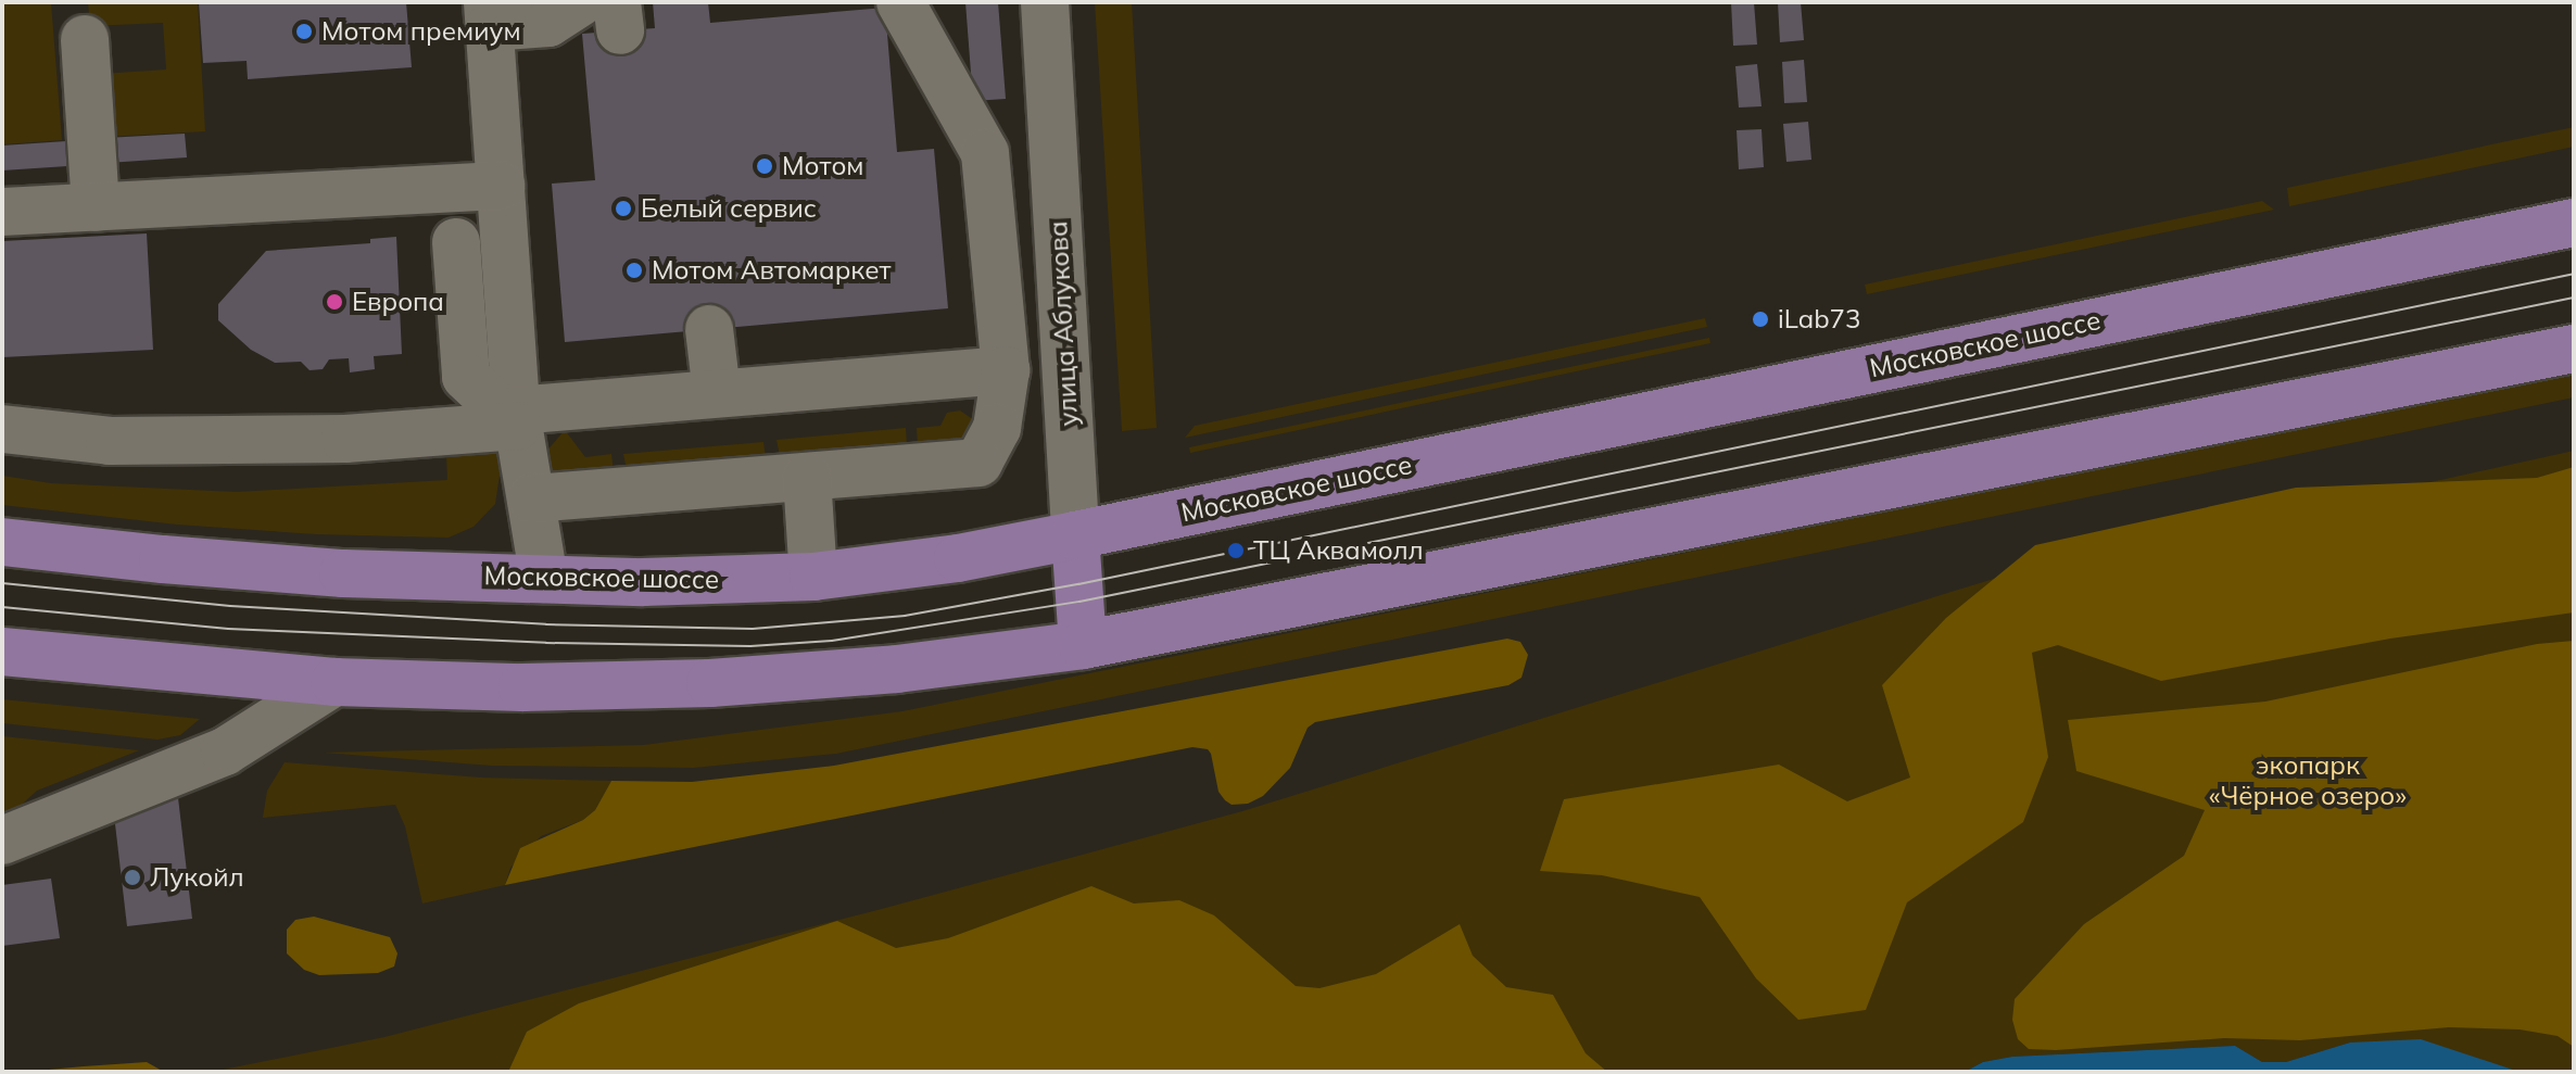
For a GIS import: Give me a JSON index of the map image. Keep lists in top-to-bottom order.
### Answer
{
  "streets": {
    "main road": ["улица Аблукова", "Московское шоссе"]
  },
  "crossings": [
    ["улица Аблукова", "Московское шоссе"]
  ],
  "parks": ["экопарк «Чёрное озеро»"],
  "places": [
    "Мотом премиум",
    "Мотом",
    "Белый сервис",
    "Мотом Автомаркет",
    "Европа",
    "iLab73",
    "ТЦ Аквамолл",
    "Лукойл"
  ]
}
